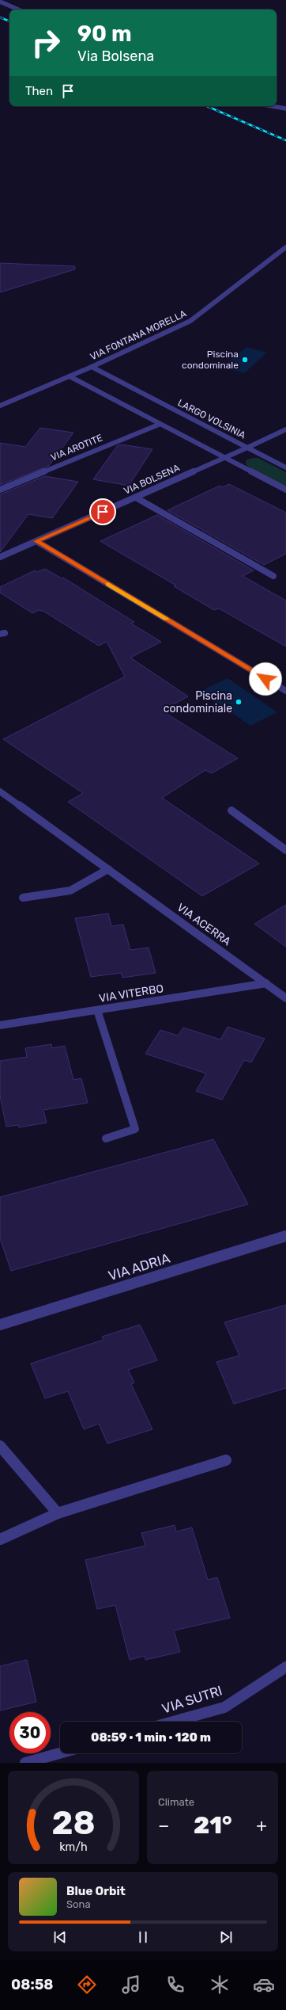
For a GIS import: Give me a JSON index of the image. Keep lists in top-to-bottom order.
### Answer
{
  "streets": {
    "street": [
      "VIA FONTANA MORELLA",
      "LARGO VOLSINIA",
      "VIA AROTITE",
      "VIA BOLSENA",
      "VIA ACERRA",
      "VIA VITERBO",
      "VIA ADRIA",
      "VIA SUTRI"
    ]
  },
  "crossings": [
    ["VIA FONTANA MORELLA", "LARGO VOLSINIA"],
    ["LARGO VOLSINIA", "VIA BOLSENA"],
    ["VIA ACERRA", "VIA VITERBO"]
  ],
  "places": ["Piscina condominale", "Piscina condominiale"],
  "page": {
    "turn": ["90 m", "Via Bolsena"],
    "then": "Then",
    "limit": "30",
    "trip": "08:59 · 1 min · 120 m",
    "tile": "Climate",
    "heat": ["−", "21°", "+"],
    "song": ["Blue Orbit", "Sona"],
    "tabs": "08:58",
    "gauge": ["28", "km/h"]
  }
}
